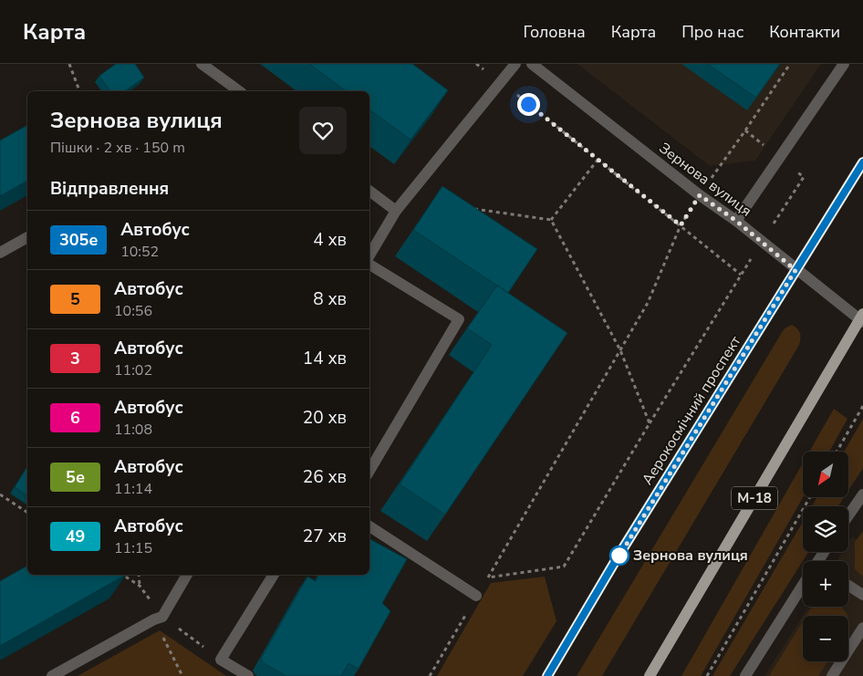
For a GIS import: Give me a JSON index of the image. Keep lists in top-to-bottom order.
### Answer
{
  "streets": {
    "main road": ["Аерокосмічний проспект", "М-18"],
    "street": ["Зернова вулиця"]
  },
  "crossings": [
    ["Зернова вулиця", "Аерокосмічний проспект"],
    ["Зернова вулиця", "М-18"]
  ],
  "places": ["Зернова вулиця"],
  "lines": ["bus line 305e"],
  "north": "bottom left",
  "page": {
    "header": "Карта",
    "nav": [
      "Головна",
      "Карта",
      "Про нас",
      "Контакти"
    ],
    "heading": [
      ["Зернова вулиця", "Пішки · 2 хв · 150 m"],
      "Відправлення"
    ],
    "list": [
      {
        "mark": "305e",
        "name": "Автобус",
        "note": "10:52",
        "value": "4 хв"
      },
      {
        "mark": "5",
        "name": "Автобус",
        "note": "10:56",
        "value": "8 хв"
      },
      {
        "mark": "3",
        "name": "Автобус",
        "note": "11:02",
        "value": "14 хв"
      },
      {
        "mark": "6",
        "name": "Автобус",
        "note": "11:08",
        "value": "20 хв"
      },
      {
        "mark": "5е",
        "name": "Автобус",
        "note": "11:14",
        "value": "26 хв"
      },
      {
        "mark": "49",
        "name": "Автобус",
        "note": "11:15",
        "value": "27 хв"
      }
    ],
    "map_buttons": ["+", "−"]
  }
}
